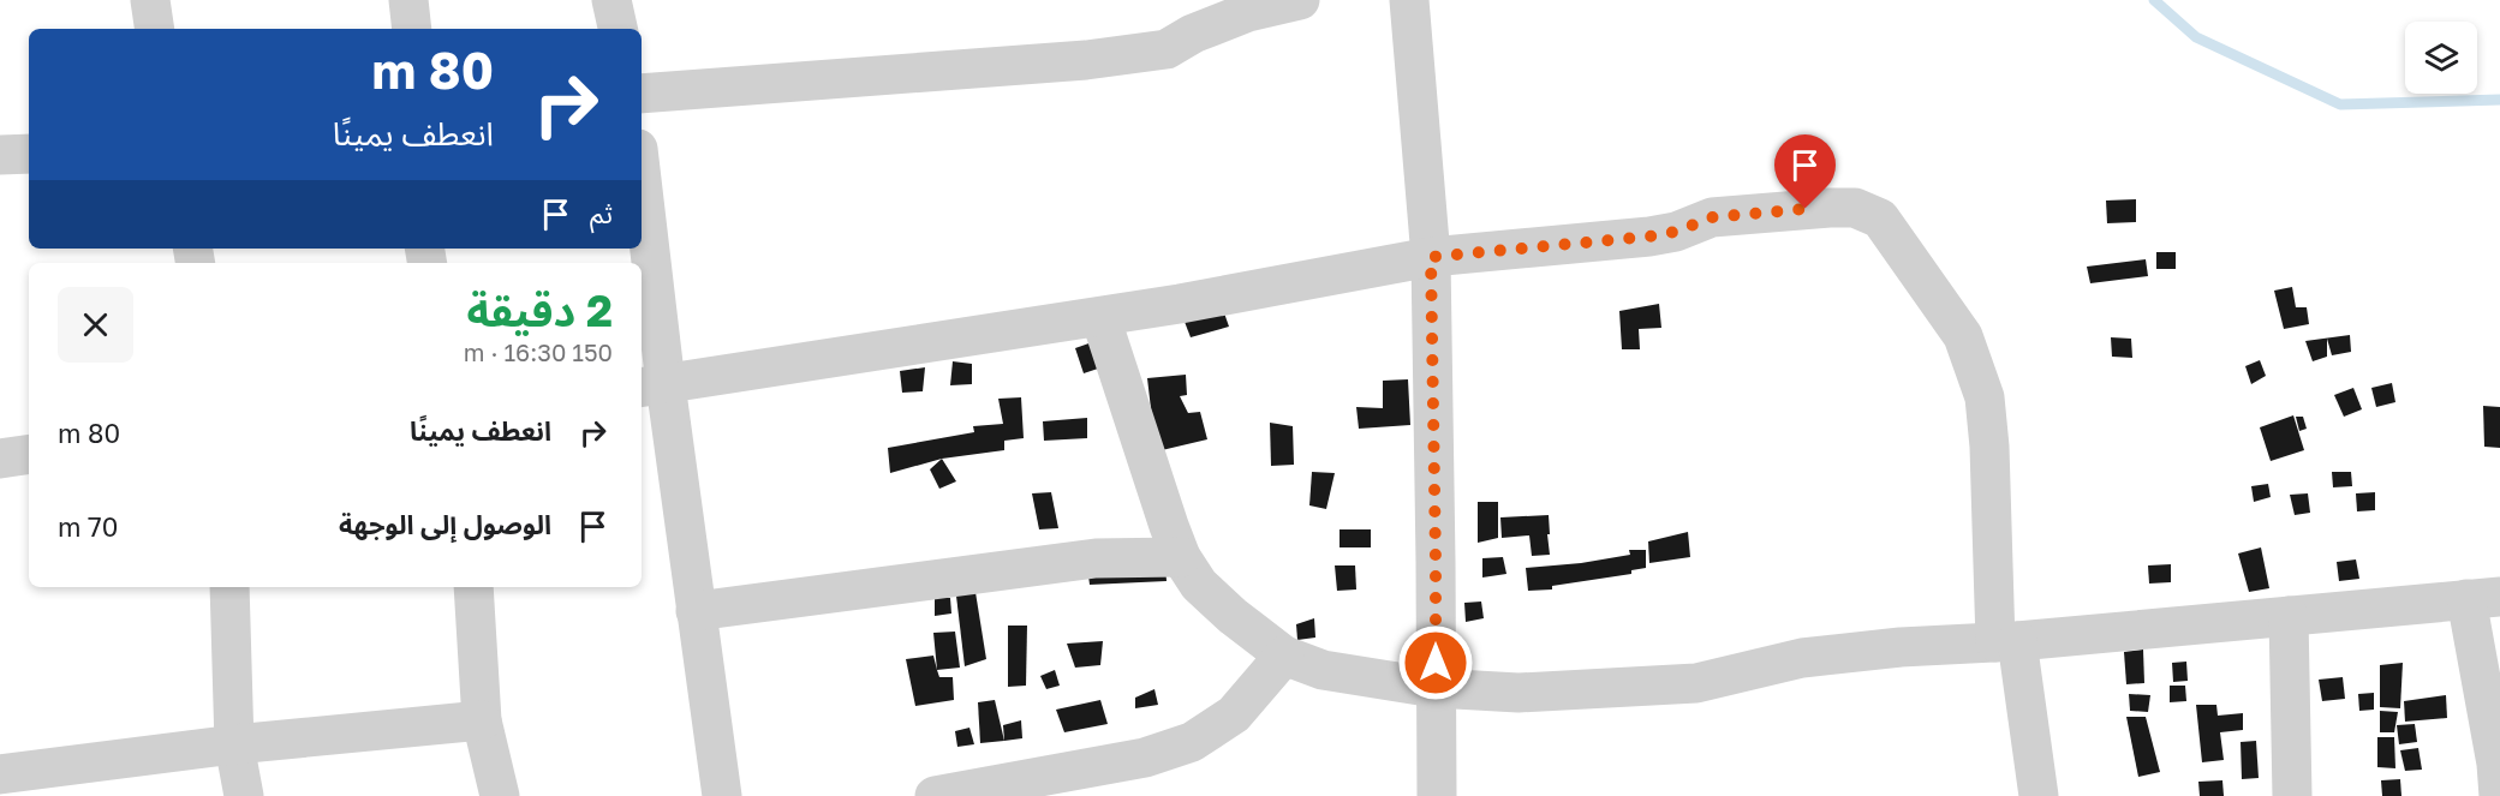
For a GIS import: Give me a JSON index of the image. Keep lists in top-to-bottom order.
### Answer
{
  "page": {
    "turn": ["80 m", "انعطف يمينًا"],
    "then": "ثم",
    "heading": ["2 دقيقة", "150 m · 16:30"],
    "list": [
      {
        "name": "انعطف يمينًا",
        "value": "80 m"
      },
      {
        "name": "الوصول إلى الوجهة",
        "value": "70 m"
      }
    ]
  }
}
